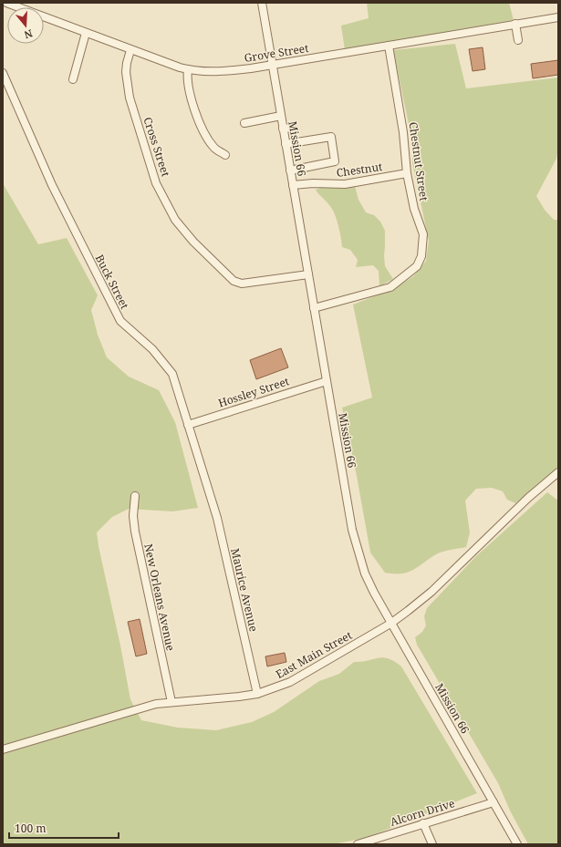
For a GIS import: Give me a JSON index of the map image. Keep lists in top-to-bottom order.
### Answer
{
  "streets": {
    "street": [
      "Grove Street",
      "Cross Street",
      "Mission 66",
      "Chestnut Street",
      "Chestnut",
      "Buck Street",
      "Hossley Street",
      "Maurice Avenue",
      "New Orleans Avenue",
      "East Main Street",
      "Alcorn Drive"
    ]
  },
  "crossings": [
    ["Grove Street", "Cross Street"],
    ["Grove Street", "Mission 66"],
    ["Grove Street", "Chestnut Street"],
    ["Cross Street", "Mission 66"],
    ["Mission 66", "Chestnut Street"],
    ["Mission 66", "Chestnut"],
    ["Mission 66", "Hossley Street"],
    ["Mission 66", "East Main Street"],
    ["Mission 66", "Alcorn Drive"],
    ["Chestnut Street", "Chestnut"],
    ["Buck Street", "Hossley Street"],
    ["Buck Street", "Maurice Avenue"],
    ["Maurice Avenue", "East Main Street"],
    ["New Orleans Avenue", "East Main Street"]
  ],
  "scale_bar": "100 m",
  "north": "bottom"
}
